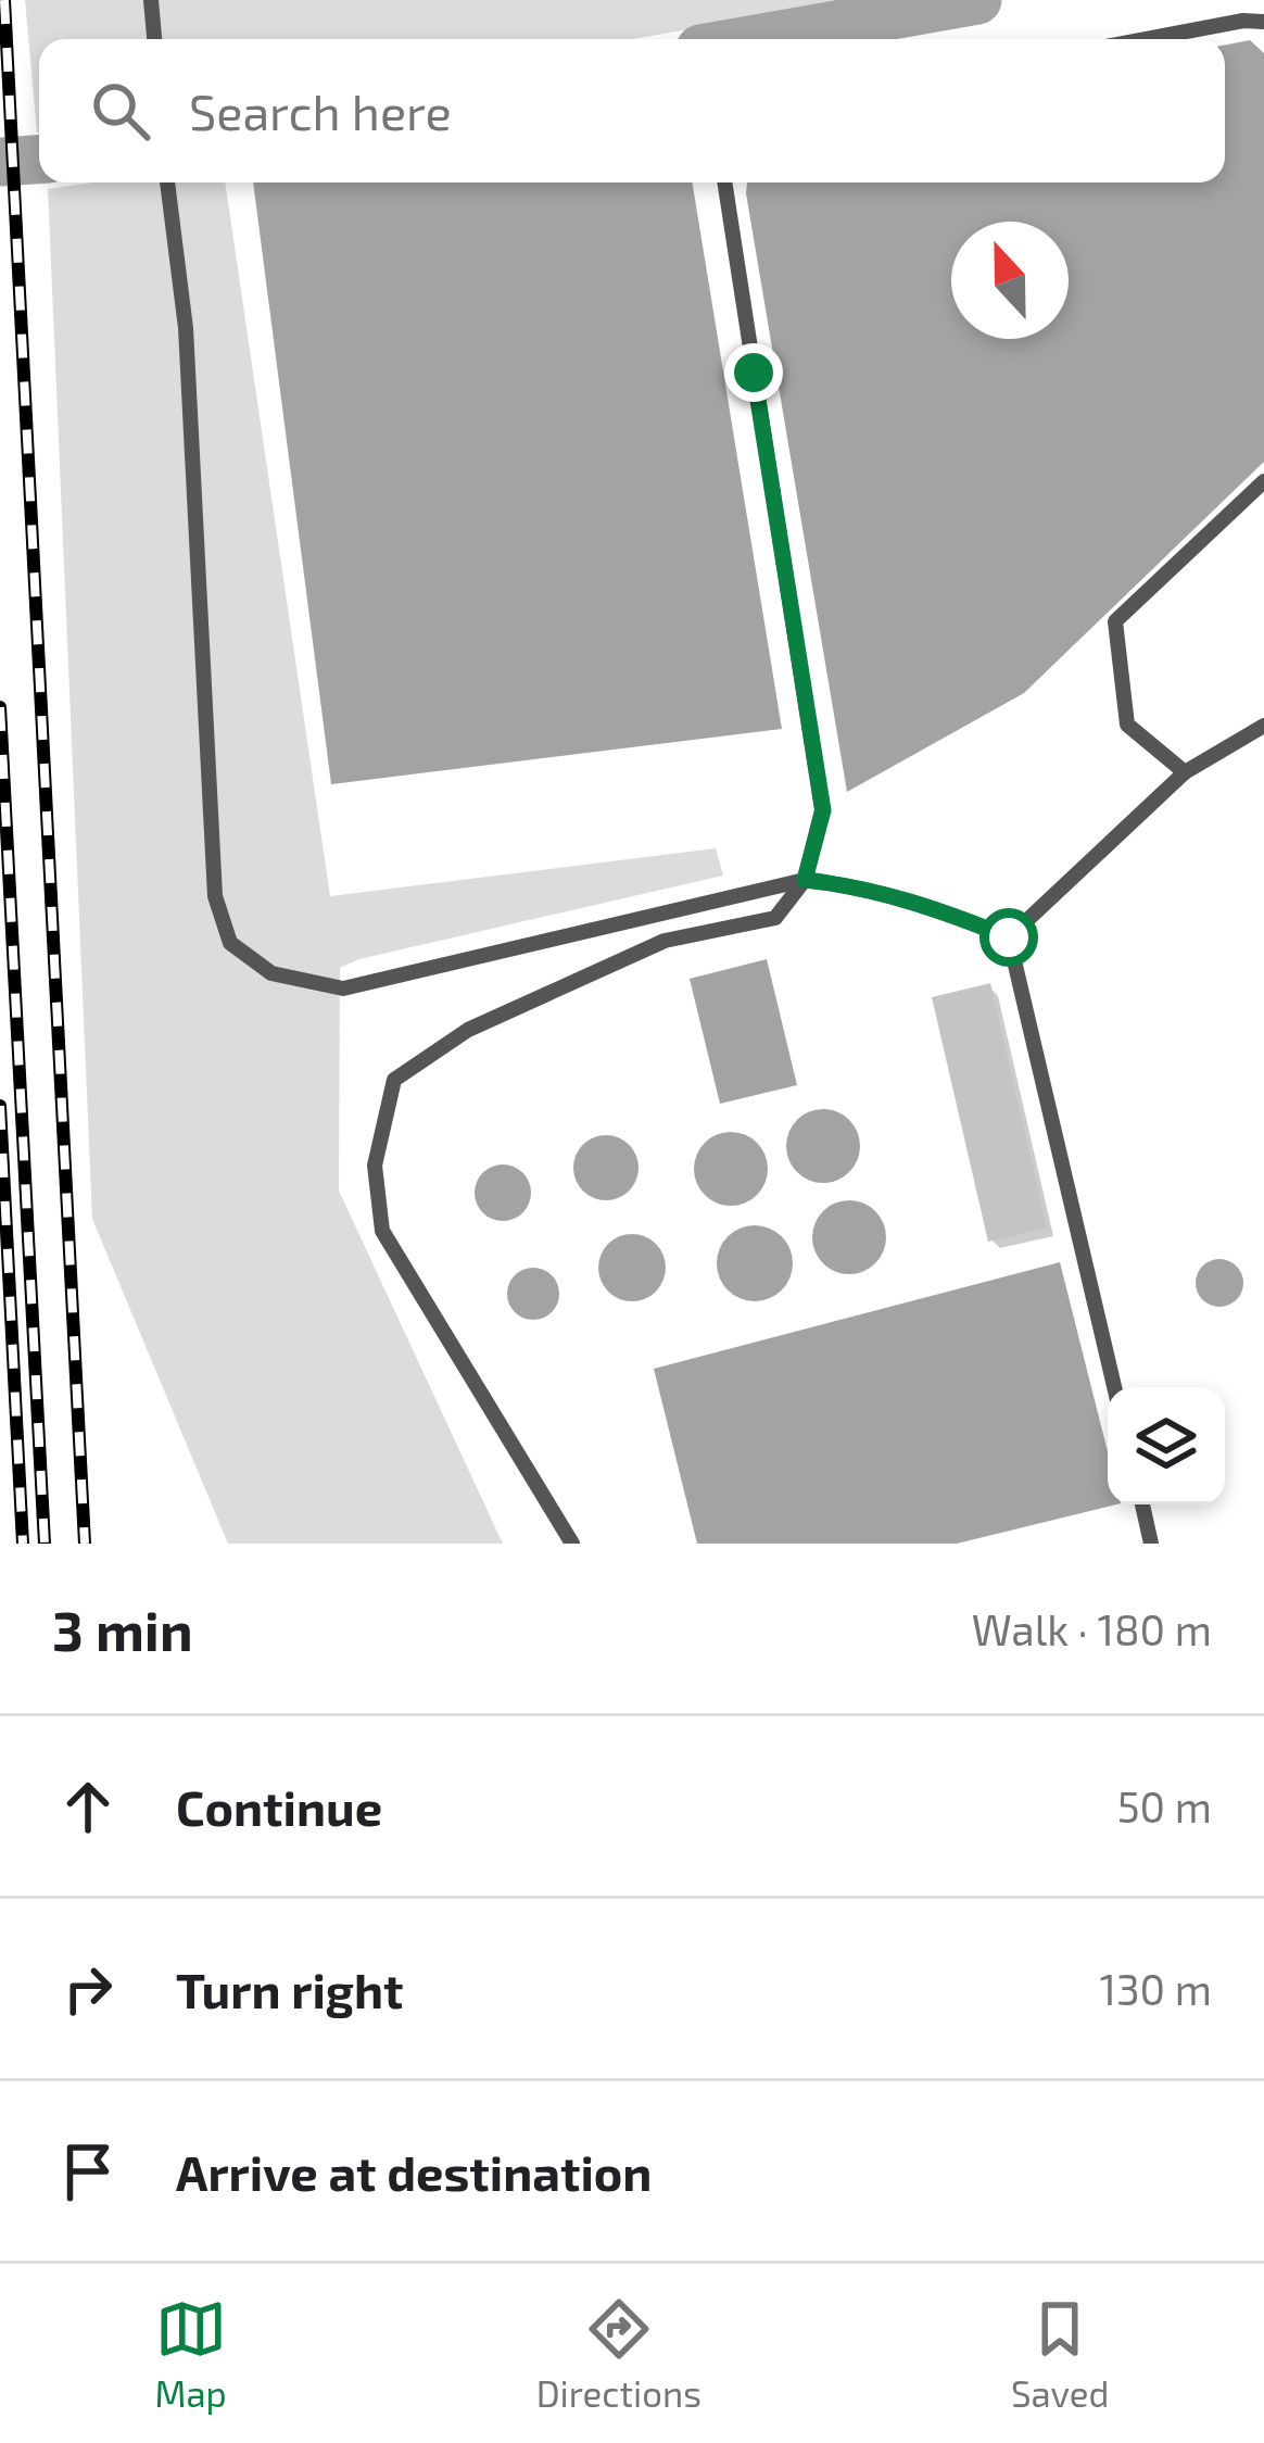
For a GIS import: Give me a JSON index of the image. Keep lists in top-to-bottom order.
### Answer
{
  "north": "top",
  "page": {
    "search": "Search here",
    "heading": ["3 min", "Walk · 180 m"],
    "list": [
      ["Continue", "50 m"],
      ["Turn right", "130 m"],
      "Arrive at destination"
    ],
    "nav": ["Map", "Directions", "Saved"]
  }
}
